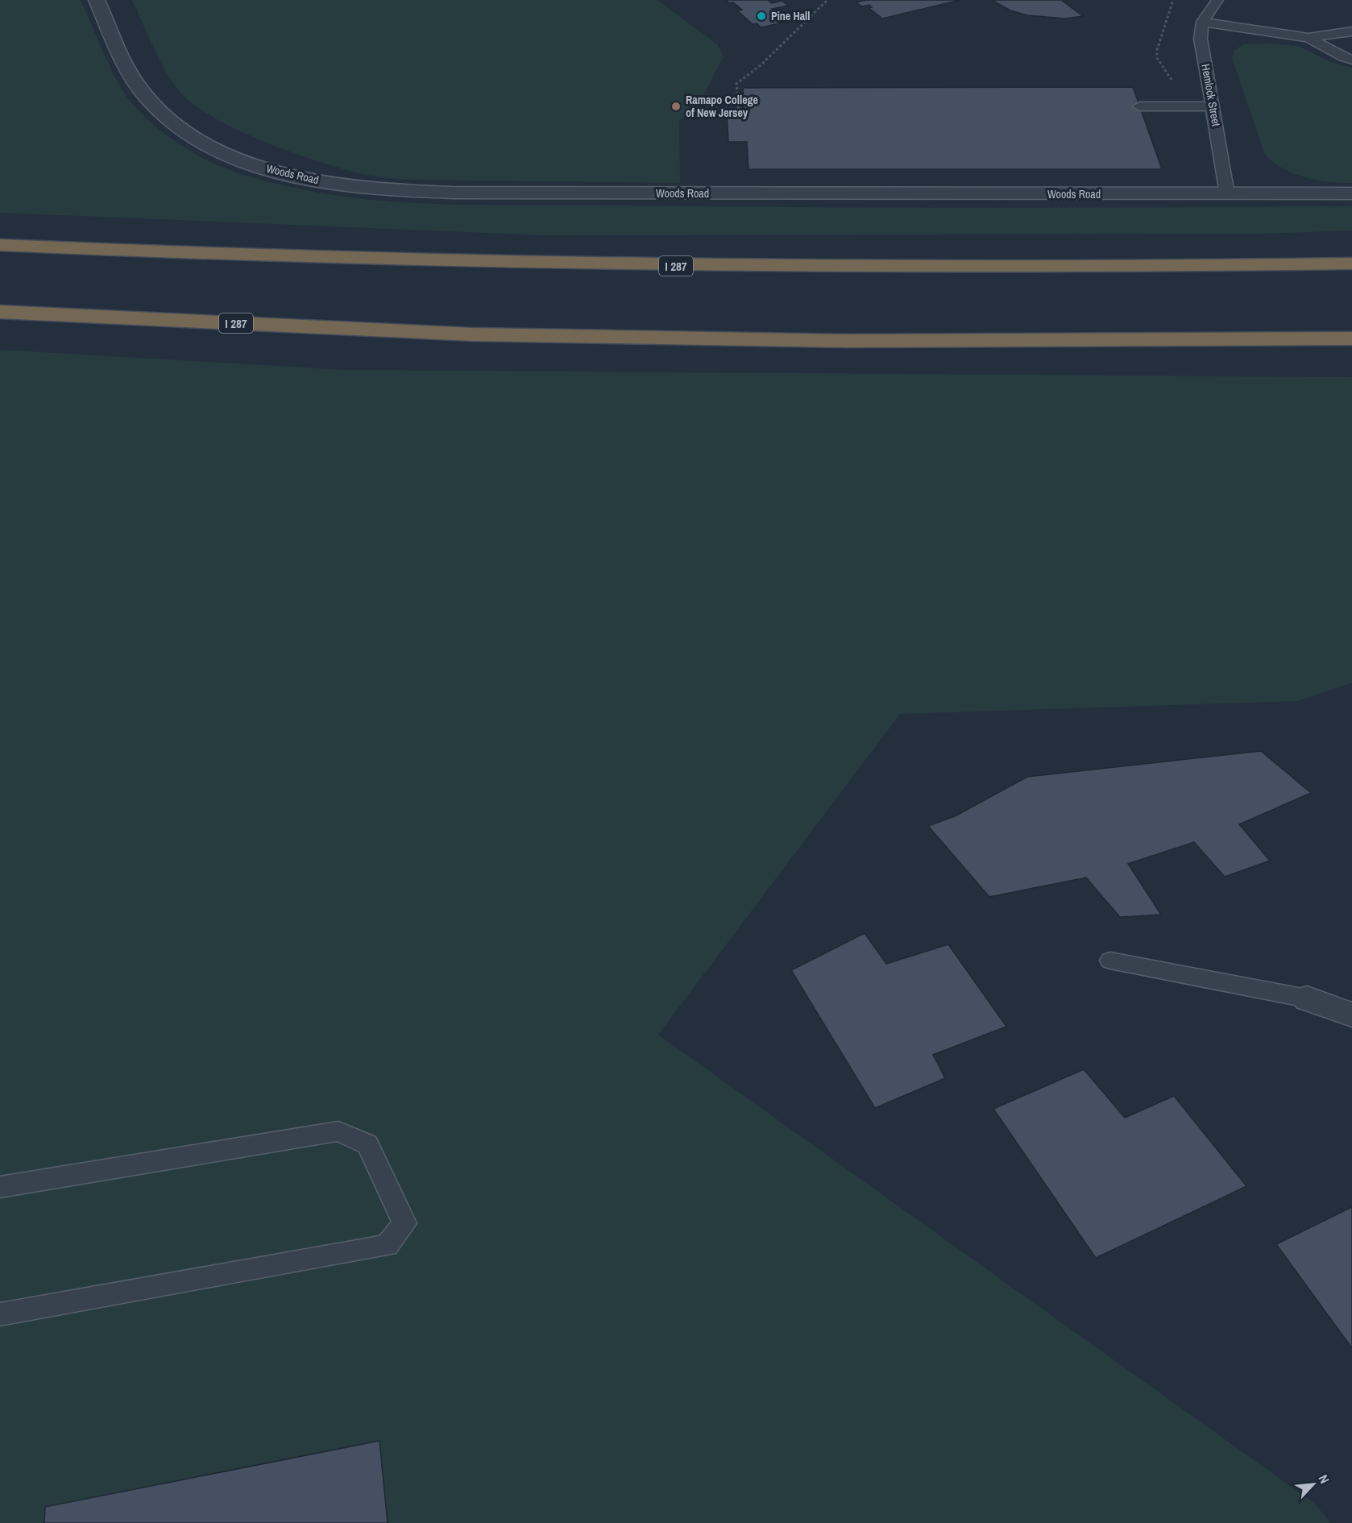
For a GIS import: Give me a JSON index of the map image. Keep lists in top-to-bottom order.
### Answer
{
  "streets": {
    "highway": ["I 287"],
    "street": ["Woods Road"],
    "lane": ["Hemlock Street"]
  },
  "crossings": [
    ["Hemlock Street", "Woods Road"]
  ],
  "places": ["Pine Hall", "Ramapo College of New Jersey"],
  "north": "top right"
}
